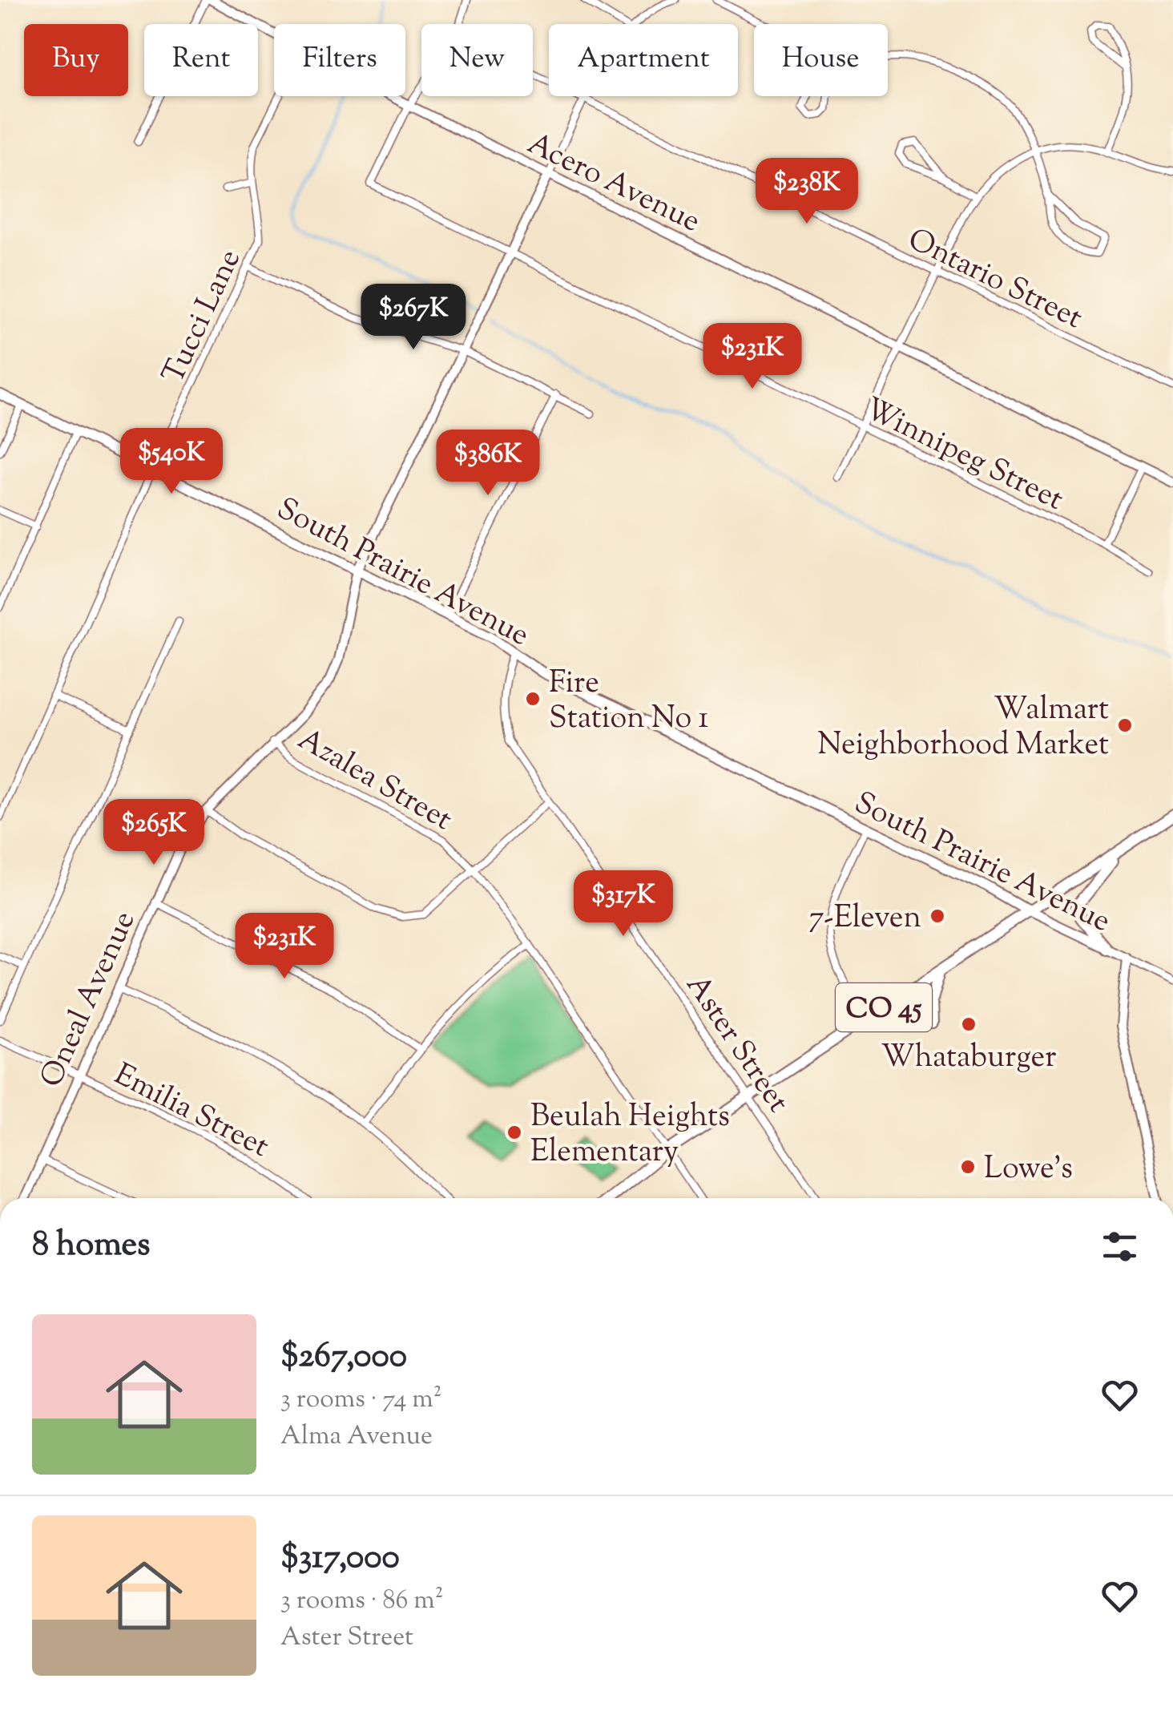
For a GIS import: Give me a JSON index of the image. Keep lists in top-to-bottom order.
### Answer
{
  "streets": {
    "main road": ["South Prairie Avenue", "CO 45"],
    "street": [
      "Acero Avenue",
      "Ontario Street",
      "Tucci Lane",
      "Winnipeg Street",
      "Azalea Street",
      "Oneal Avenue",
      "Aster Street",
      "Emilia Street"
    ]
  },
  "crossings": [
    ["Acero Avenue", "Winnipeg Street"],
    ["Acero Avenue", "Oneal Avenue"],
    ["Ontario Street", "Oneal Avenue"],
    ["Tucci Lane", "South Prairie Avenue"],
    ["Winnipeg Street", "Oneal Avenue"],
    ["South Prairie Avenue", "Oneal Avenue"],
    ["South Prairie Avenue", "CO 45"],
    ["South Prairie Avenue", "Aster Street"],
    ["Azalea Street", "Oneal Avenue"],
    ["Azalea Street", "CO 45"],
    ["Oneal Avenue", "Emilia Street"],
    ["CO 45", "Aster Street"]
  ],
  "places": [
    "Fire Station No 1",
    "Walmart Neighborhood Market",
    "7-Eleven",
    "Whataburger",
    "Beulah Heights Elementary",
    "Lowe's"
  ],
  "page": {
    "chip": [
      "Buy",
      "Rent",
      "Filters",
      "New",
      "Apartment",
      "House"
    ],
    "price": [
      "$238K",
      "$267K",
      "$231K",
      "$540K",
      "$386K",
      "$265K",
      "$317K",
      "$231K"
    ],
    "heading": "8 homes",
    "list": [
      {
        "name": "$267,000",
        "note": "3 rooms · 74 m² · Alma Avenue"
      },
      {
        "name": "$317,000",
        "note": "3 rooms · 86 m² · Aster Street"
      }
    ]
  }
}
